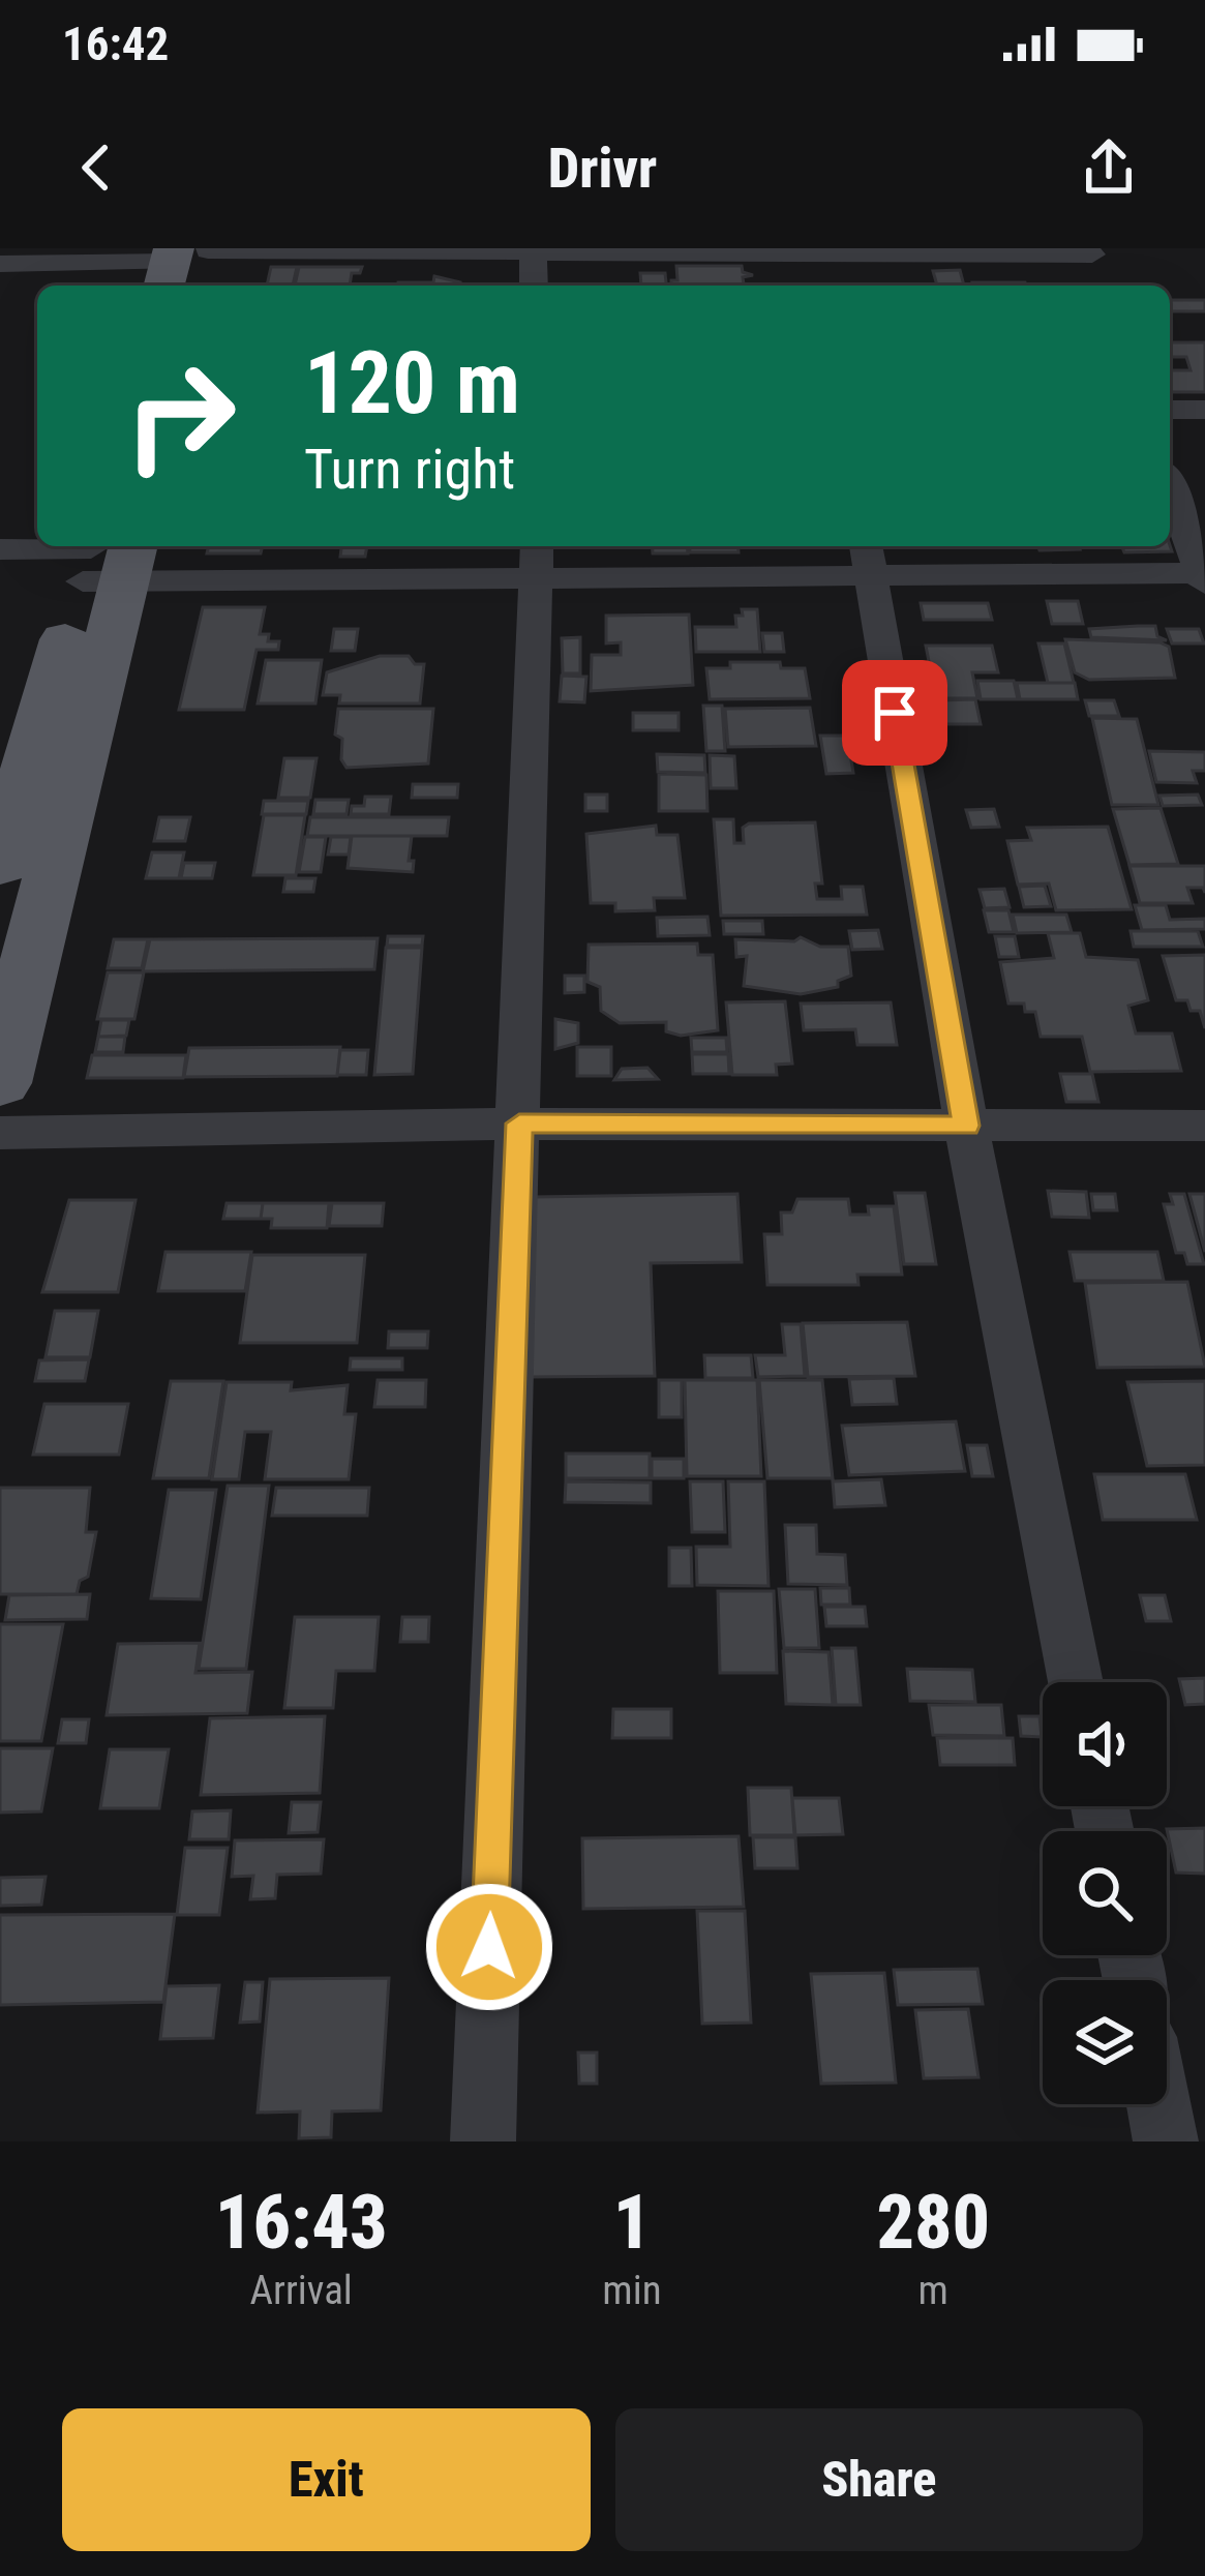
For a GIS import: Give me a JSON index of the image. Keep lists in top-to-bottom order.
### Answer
{
  "page": {
    "status": "16:42",
    "header": "Drivr",
    "turn": ["120 m", "Turn right"],
    "eta": [
      "16:43",
      "Arrival",
      "1",
      "min",
      "280",
      "m"
    ],
    "buttons": ["Exit", "Share"]
  }
}
